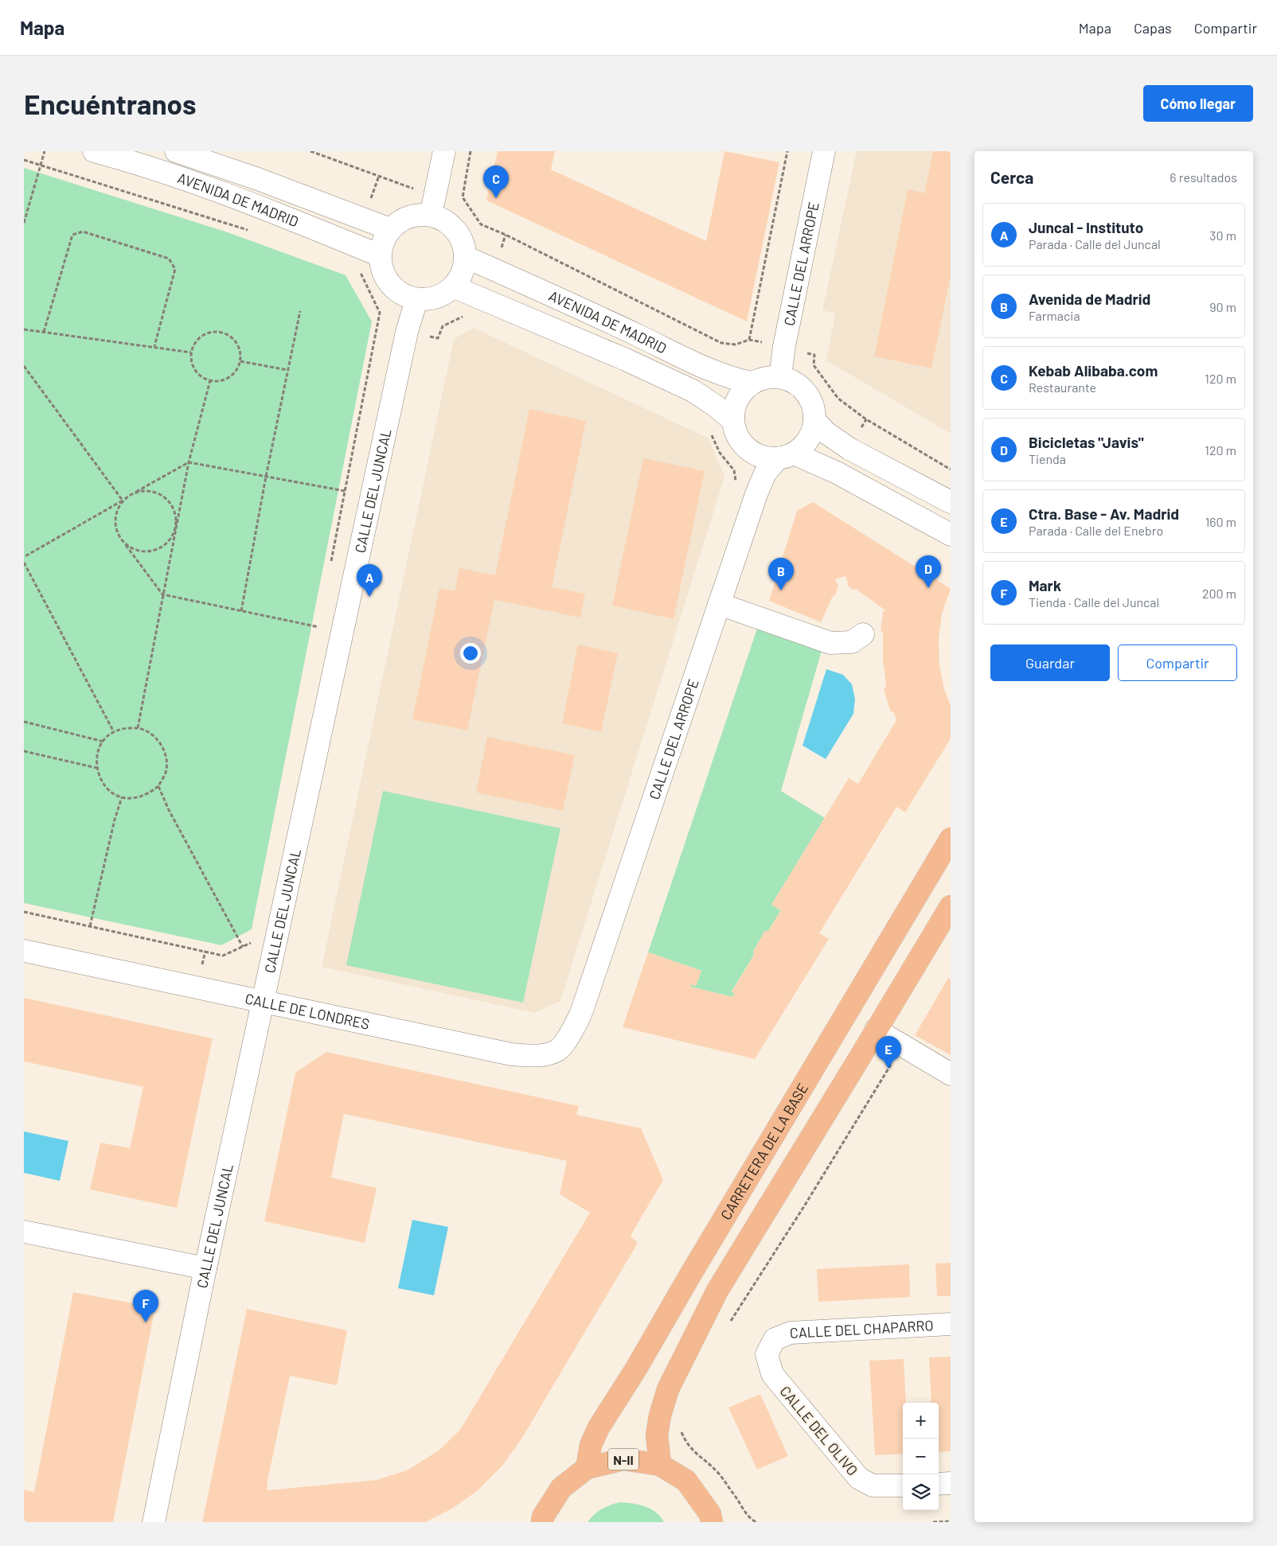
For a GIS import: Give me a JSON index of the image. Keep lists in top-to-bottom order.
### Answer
{
  "streets": {
    "main road": ["CARRETERA DE LA BASE", "N-II"],
    "street": [
      "AVENIDA DE MADRID",
      "CALLE DEL ARROPE",
      "CALLE DEL JUNCAL",
      "CALLE DE LONDRES",
      "CALLE DEL CHAPARRO",
      "CALLE DEL OLIVO"
    ]
  },
  "crossings": [
    ["AVENIDA DE MADRID", "CALLE DEL ARROPE"],
    ["AVENIDA DE MADRID", "CALLE DEL JUNCAL"],
    ["CALLE DEL ARROPE", "CALLE DE LONDRES"],
    ["CALLE DEL JUNCAL", "CALLE DE LONDRES"],
    ["CARRETERA DE LA BASE", "N-II"],
    ["CALLE DEL CHAPARRO", "CALLE DEL OLIVO"]
  ],
  "page": {
    "header": "Mapa",
    "nav": ["Mapa", "Capas", "Compartir"],
    "buttons": [
      "Cómo llegar",
      ["Guardar", "Compartir"]
    ],
    "title": "Encuéntranos",
    "heading": ["Cerca", "6 resultados"],
    "pins": [
      "C",
      "D",
      "B",
      "A",
      "E",
      "F"
    ],
    "list": [
      {
        "mark": "A",
        "name": "Juncal - Instituto",
        "note": "Parada · Calle del Juncal",
        "value": "30 m"
      },
      {
        "mark": "B",
        "name": "Avenida de Madrid",
        "note": "Farmacia",
        "value": "90 m"
      },
      {
        "mark": "C",
        "name": "Kebab Alibaba.com",
        "note": "Restaurante",
        "value": "120 m"
      },
      {
        "mark": "D",
        "name": "Bicicletas \"Javis\"",
        "note": "Tienda",
        "value": "120 m"
      },
      {
        "mark": "E",
        "name": "Ctra. Base - Av. Madrid",
        "note": "Parada · Calle del Enebro",
        "value": "160 m"
      },
      {
        "mark": "F",
        "name": "Mark",
        "note": "Tienda · Calle del Juncal",
        "value": "200 m"
      }
    ],
    "map_buttons": ["+", "−"]
  }
}
